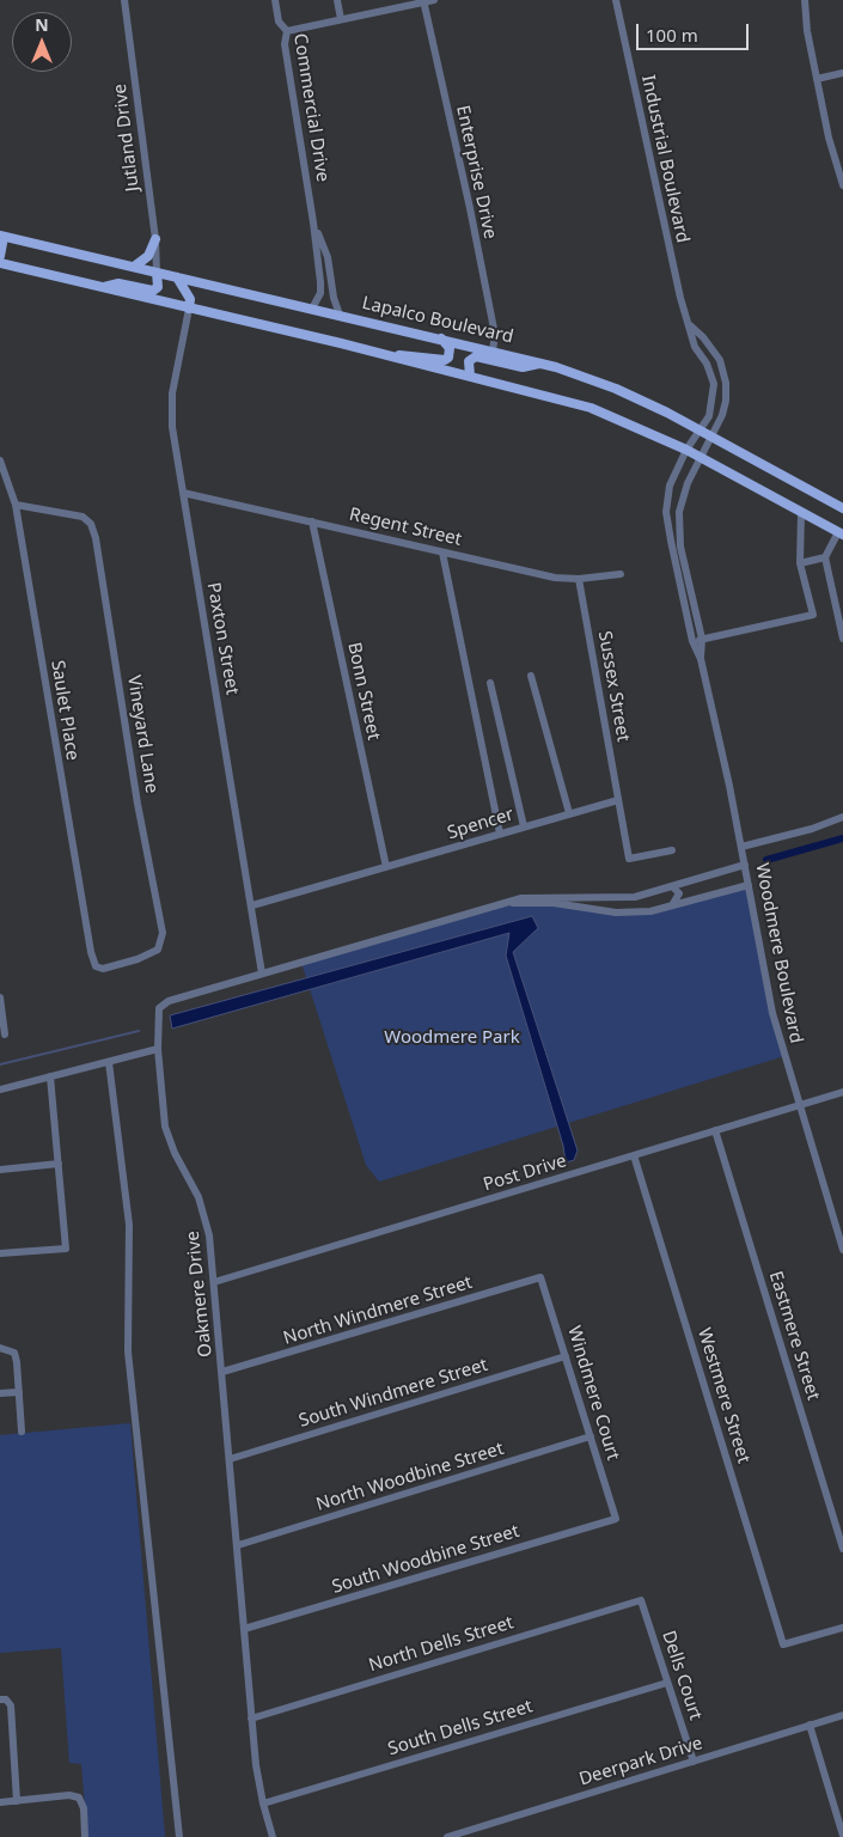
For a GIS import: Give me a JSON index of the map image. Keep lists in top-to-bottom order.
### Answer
{
  "streets": {
    "main road": ["Lapalco Boulevard"],
    "street": [
      "Commercial Drive",
      "Jutland Drive",
      "Industrial Boulevard",
      "Enterprise Drive",
      "Regent Street",
      "Paxton Street",
      "Sussex Street",
      "Bonn Street",
      "Saulet Place",
      "Vineyard Lane",
      "Spencer",
      "Woodmere Boulevard",
      "Post Drive",
      "Oakmere Drive",
      "North Windmere Street",
      "Eastmere Street",
      "South Windmere Street",
      "Windmere Court",
      "Westmere Street",
      "North Woodbine Street",
      "South Woodbine Street",
      "North Dells Street",
      "Dells Court",
      "South Dells Street",
      "Deerpark Drive"
    ]
  },
  "crossings": [
    ["Commercial Drive", "Lapalco Boulevard"],
    ["Jutland Drive", "Lapalco Boulevard"],
    ["Industrial Boulevard", "Lapalco Boulevard"],
    ["Industrial Boulevard", "Woodmere Boulevard"],
    ["Enterprise Drive", "Lapalco Boulevard"],
    ["Regent Street", "Paxton Street"],
    ["Regent Street", "Sussex Street"],
    ["Regent Street", "Bonn Street"],
    ["Paxton Street", "Spencer"],
    ["Paxton Street", "Oakmere Drive"],
    ["Sussex Street", "Spencer"],
    ["Bonn Street", "Spencer"],
    ["Saulet Place", "Vineyard Lane"],
    ["Woodmere Boulevard", "Post Drive"],
    ["Woodmere Boulevard", "Oakmere Drive"],
    ["Post Drive", "Oakmere Drive"],
    ["Post Drive", "Eastmere Street"],
    ["Post Drive", "Westmere Street"],
    ["Oakmere Drive", "North Windmere Street"],
    ["Oakmere Drive", "South Windmere Street"],
    ["Oakmere Drive", "North Woodbine Street"],
    ["Oakmere Drive", "South Woodbine Street"],
    ["Oakmere Drive", "North Dells Street"],
    ["Oakmere Drive", "South Dells Street"],
    ["North Windmere Street", "Windmere Court"],
    ["South Windmere Street", "Windmere Court"],
    ["Windmere Court", "North Woodbine Street"],
    ["Windmere Court", "South Woodbine Street"],
    ["North Dells Street", "Dells Court"],
    ["Dells Court", "South Dells Street"],
    ["Dells Court", "Deerpark Drive"]
  ],
  "parks": ["Woodmere Park"],
  "scale_bar": "100 m",
  "north": "top"
}
